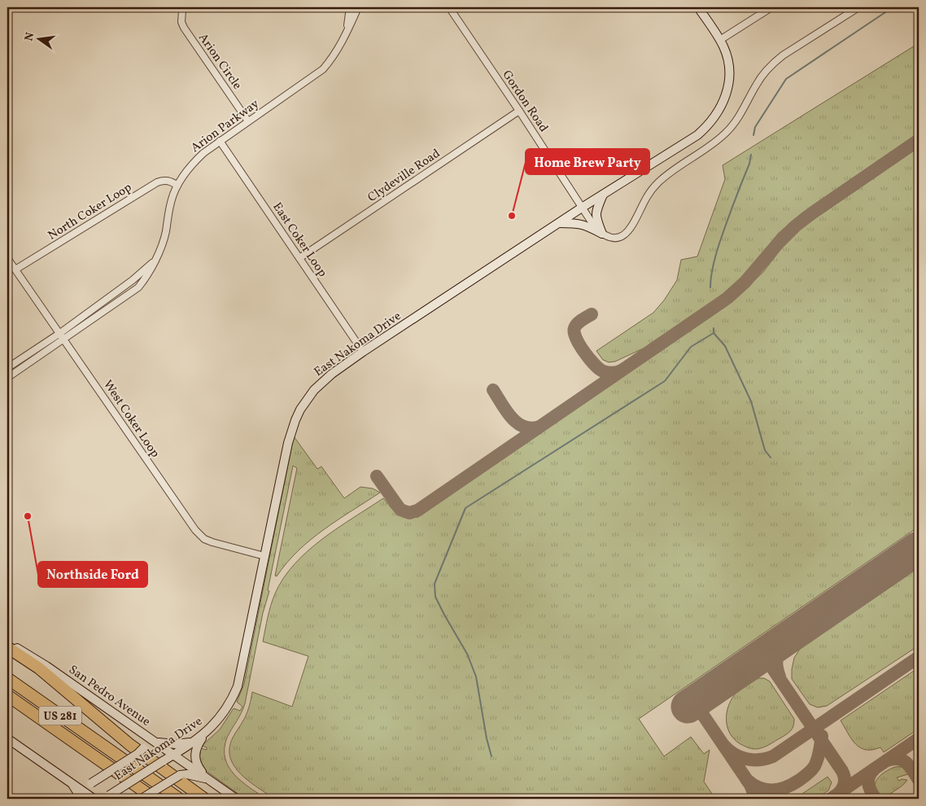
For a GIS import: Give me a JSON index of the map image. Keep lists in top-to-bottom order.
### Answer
{
  "streets": {
    "highway": ["US 281"],
    "main road": ["East Nakoma Drive", "San Pedro Avenue"],
    "street": [
      "Arion Circle",
      "Gordon Road",
      "Arion Parkway",
      "Clydeville Road",
      "North Coker Loop",
      "East Coker Loop",
      "West Coker Loop"
    ]
  },
  "crossings": [
    ["Arion Circle", "Arion Parkway"],
    ["Gordon Road", "Clydeville Road"],
    ["Gordon Road", "East Nakoma Drive"],
    ["Arion Parkway", "North Coker Loop"],
    ["Arion Parkway", "East Coker Loop"],
    ["Arion Parkway", "West Coker Loop"],
    ["Clydeville Road", "East Coker Loop"],
    ["North Coker Loop", "West Coker Loop"],
    ["East Coker Loop", "East Nakoma Drive"],
    ["East Nakoma Drive", "West Coker Loop"],
    ["East Nakoma Drive", "San Pedro Avenue"]
  ],
  "places": ["Home Brew Party", "Northside Ford"],
  "north": "left"
}
